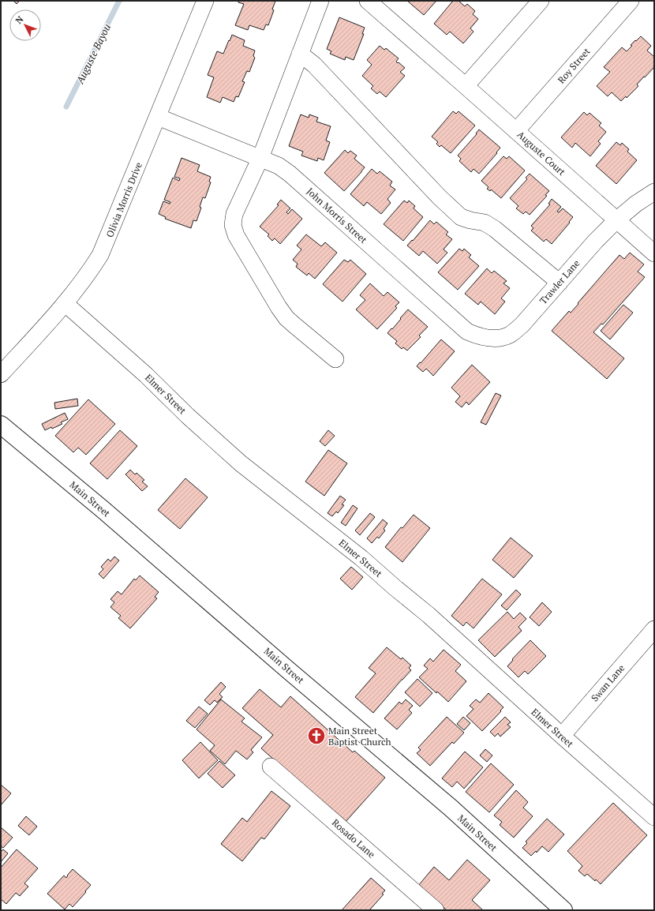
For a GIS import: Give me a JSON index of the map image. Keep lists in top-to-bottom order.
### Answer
{
  "streets": {
    "street": [
      "Roy Street",
      "Auguste Court",
      "Olivia Morris Drive",
      "John Morris Street",
      "Trawler Lane",
      "Elmer Street",
      "Main Street",
      "Swan Lane",
      "Rosado Lane"
    ]
  },
  "crossings": [
    ["Roy Street", "Auguste Court"],
    ["Auguste Court", "Trawler Lane"],
    ["Olivia Morris Drive", "John Morris Street"],
    ["Olivia Morris Drive", "Elmer Street"],
    ["John Morris Street", "Trawler Lane"],
    ["Elmer Street", "Swan Lane"]
  ],
  "water": ["Auguste Bayou"],
  "places": {
    "church": ["Main Street Baptist Church"]
  },
  "north": "top left"
}
